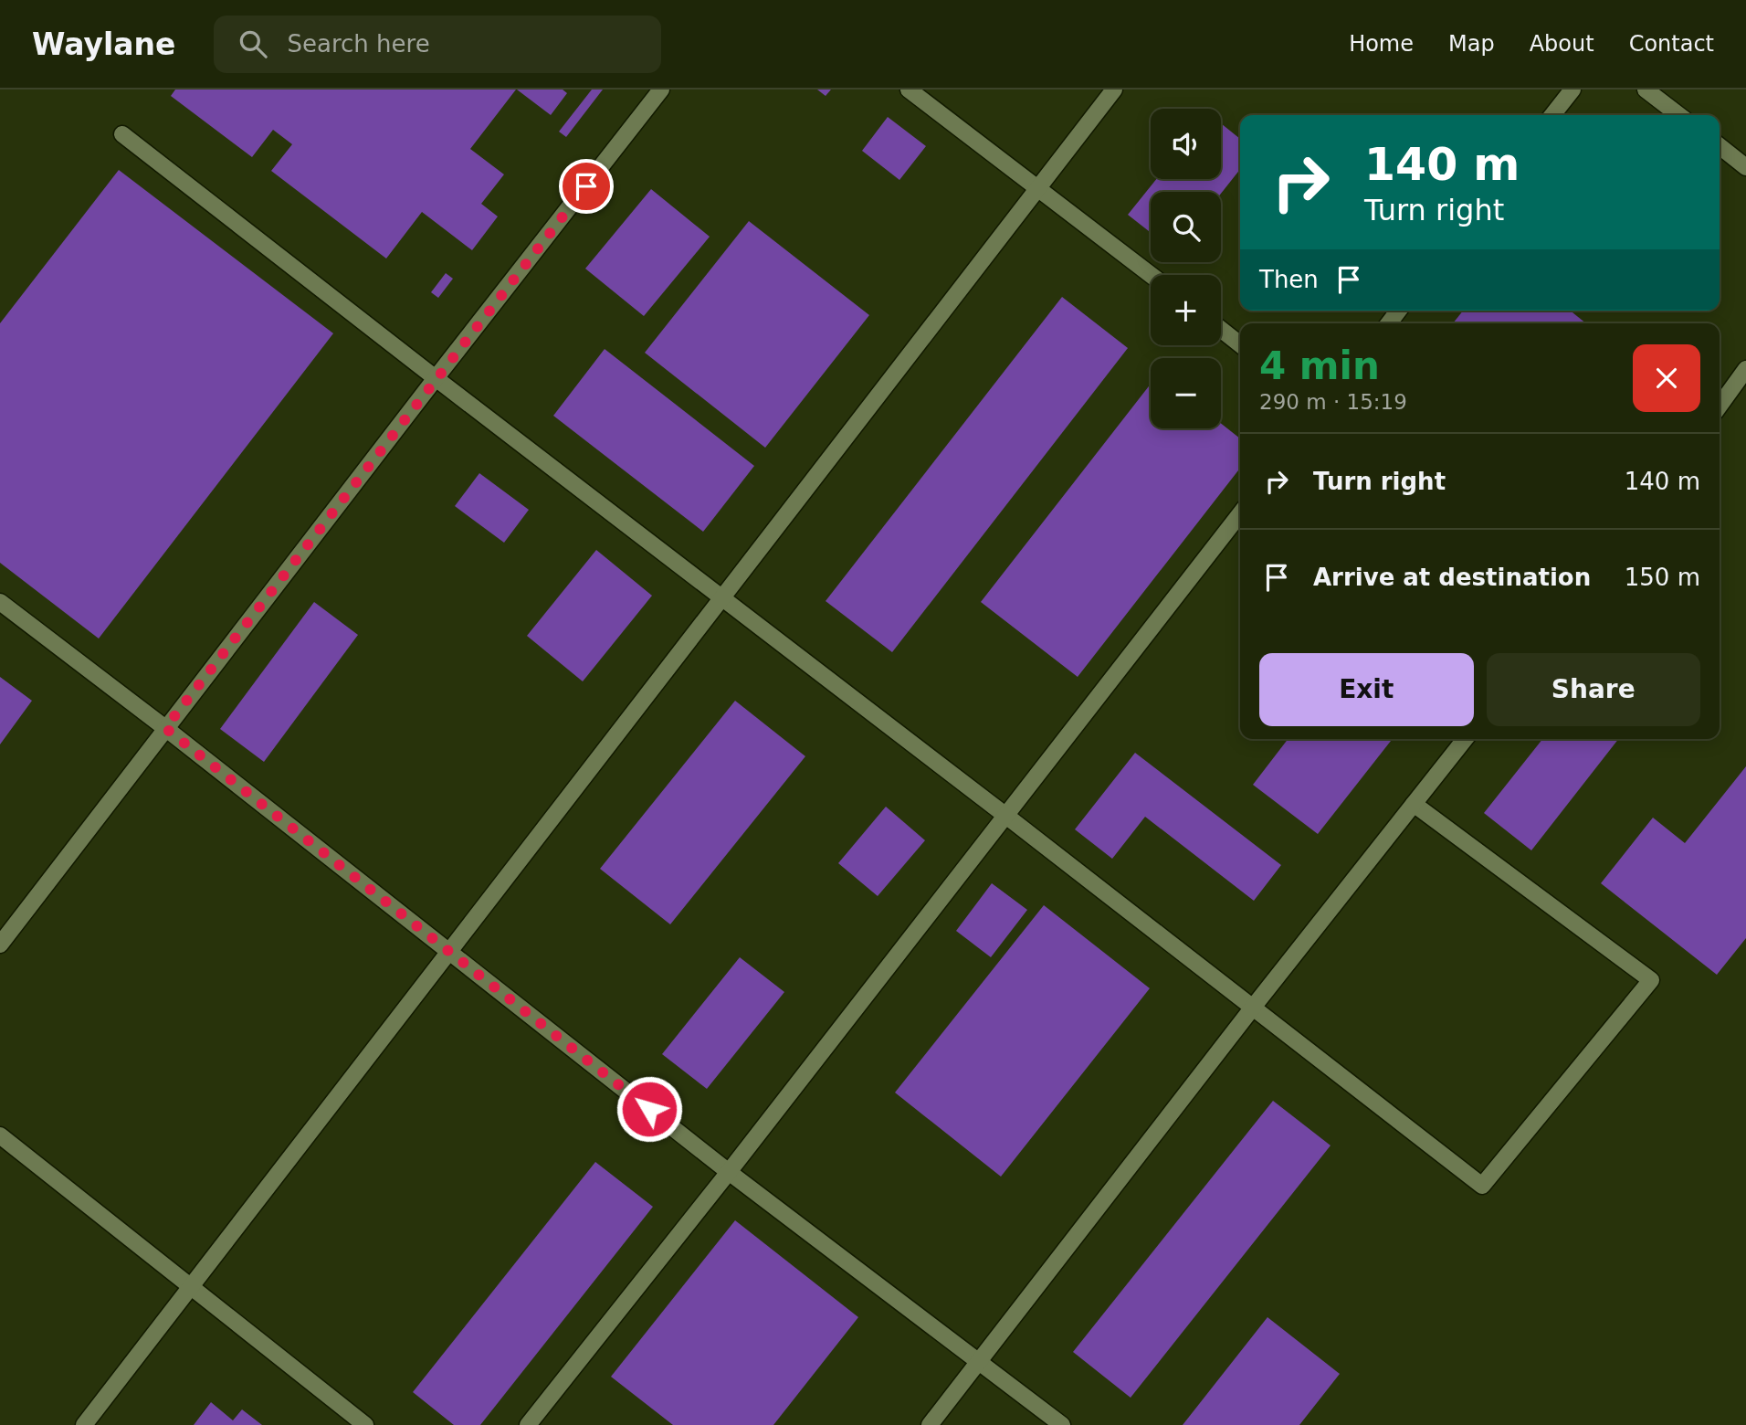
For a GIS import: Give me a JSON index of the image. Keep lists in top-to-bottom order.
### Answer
{
  "page": {
    "header": "Waylane",
    "search": "Search here",
    "nav": [
      "Home",
      "Map",
      "About",
      "Contact"
    ],
    "map_buttons": ["+", "−"],
    "turn": ["140 m", "Turn right"],
    "then": "Then",
    "heading": ["4 min", "290 m · 15:19"],
    "list": [
      {
        "name": "Turn right",
        "value": "140 m"
      },
      {
        "name": "Arrive at destination",
        "value": "150 m"
      }
    ],
    "buttons": ["Exit", "Share"]
  }
}
